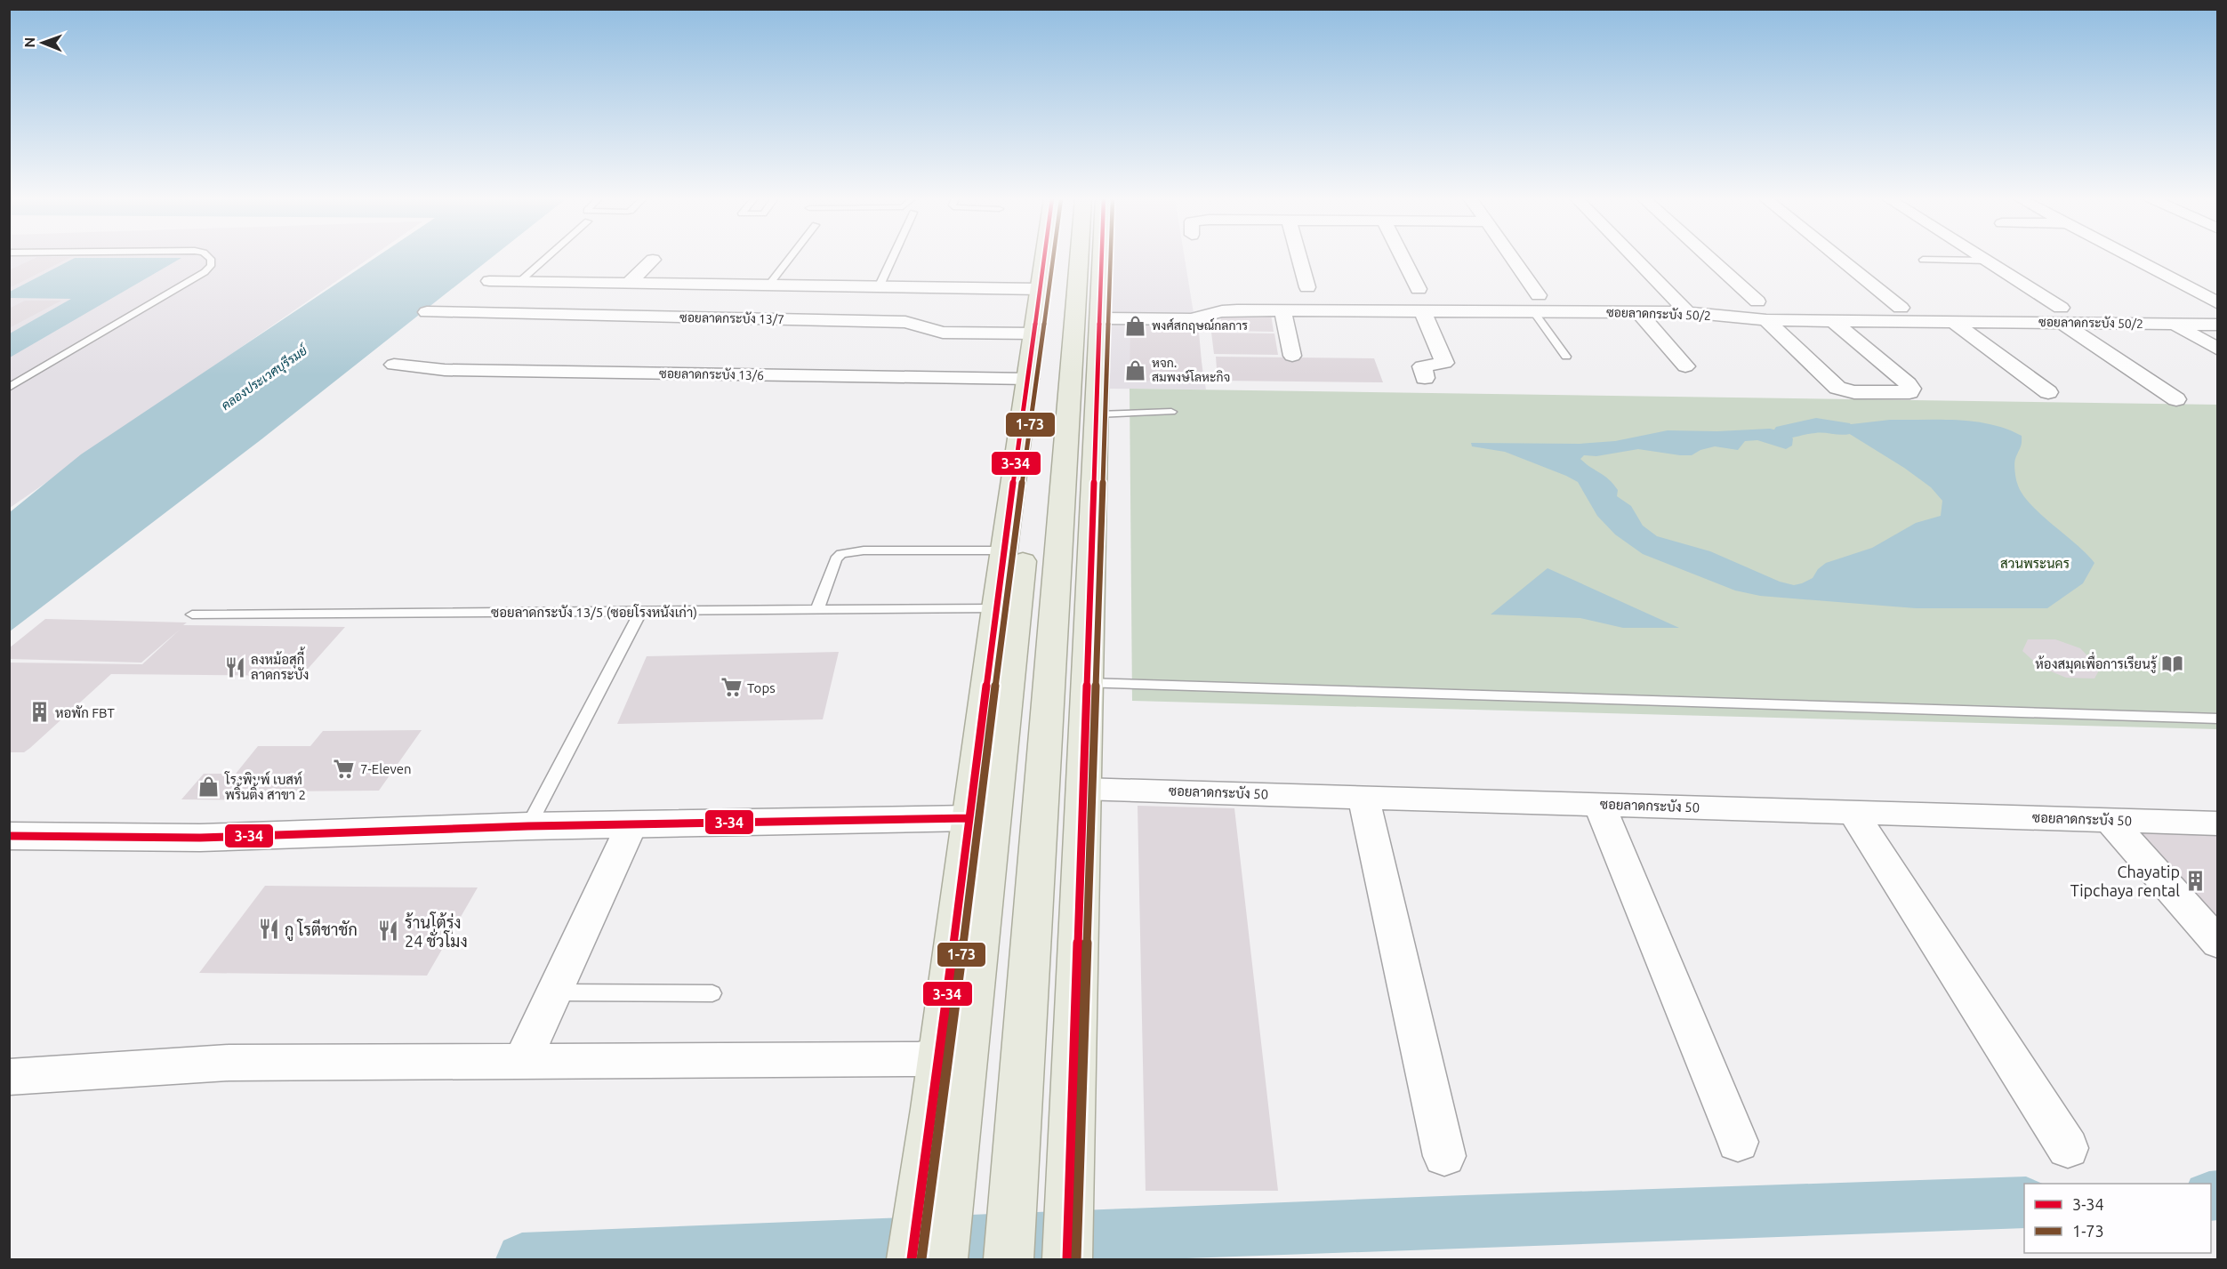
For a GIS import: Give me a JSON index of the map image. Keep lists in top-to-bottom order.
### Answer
{
  "streets": {
    "street": [
      "ซอยลาดกระบัง 50/2",
      "ซอยลาดกระบัง 13/7",
      "ซอยลาดกระบัง 13/6",
      "ซอยลาดกระบัง 50"
    ],
    "lane": ["ซอยลาดกระบัง 13/5 (ซอยโรงหนังเก่า)"]
  },
  "water": ["คลองประเวศบุรีรมย์"],
  "parks": ["สวนพระนคร"],
  "places": {
    "shop": ["พงศ์สกฤษณ์กลการ", "หจก. สมพงษ์โลหะกิจ", "โรงพิมพ์ เบสท์ พริ้นติ้ง สาขา 2"],
    "library": ["ห้องสมุดเพื่อการเรียนรู้"],
    "restaurant": ["ลงหม้อสุกี้ ลาดกระบัง", "กู โรตีชาชัก", "ร้านโต้รุ่ง 24 ชั่วโมง"],
    "supermarket": ["Tops", "7-Eleven"],
    "building": ["หอพัก FBT", "Chayatip Tipchaya rental"]
  },
  "lines": ["transit line 3-34", "transit line 1-73"],
  "legend": ["3-34", "1-73"],
  "north": "left"
}
